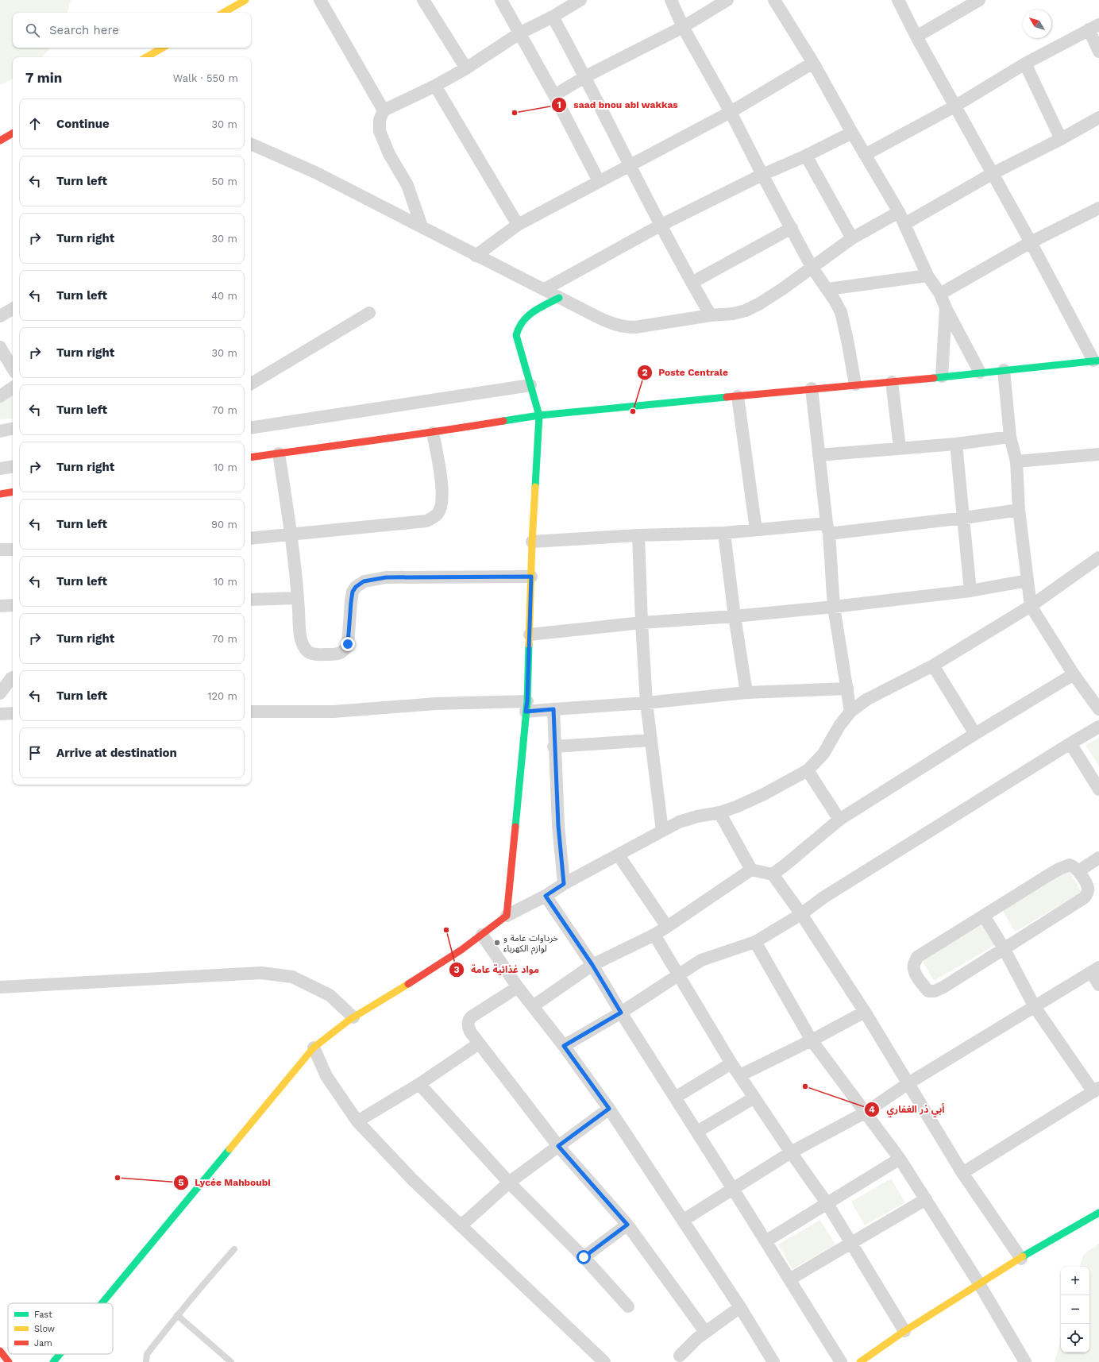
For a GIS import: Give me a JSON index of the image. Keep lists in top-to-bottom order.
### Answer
{
  "places": [
    "saad bnou abi wakkas",
    "Poste Centrale",
    "مواد غذائية عامة",
    "خرداوات عامة و لوازم الكهرباء",
    "أبي ذر الغفاري",
    "Lycée Mahboubi"
  ],
  "legend": ["Fast", "Slow", "Jam"],
  "north": "top left",
  "page": {
    "search": "Search here",
    "heading": ["7 min", "Walk · 550 m"],
    "list": [
      ["Continue", "30 m"],
      ["Turn left", "50 m"],
      ["Turn right", "30 m"],
      ["Turn left", "40 m"],
      ["Turn right", "30 m"],
      ["Turn left", "70 m"],
      ["Turn right", "10 m"],
      ["Turn left", "90 m"],
      ["Turn left", "10 m"],
      ["Turn right", "70 m"],
      ["Turn left", "120 m"],
      "Arrive at destination"
    ],
    "map_buttons": ["+", "−"]
  }
}
